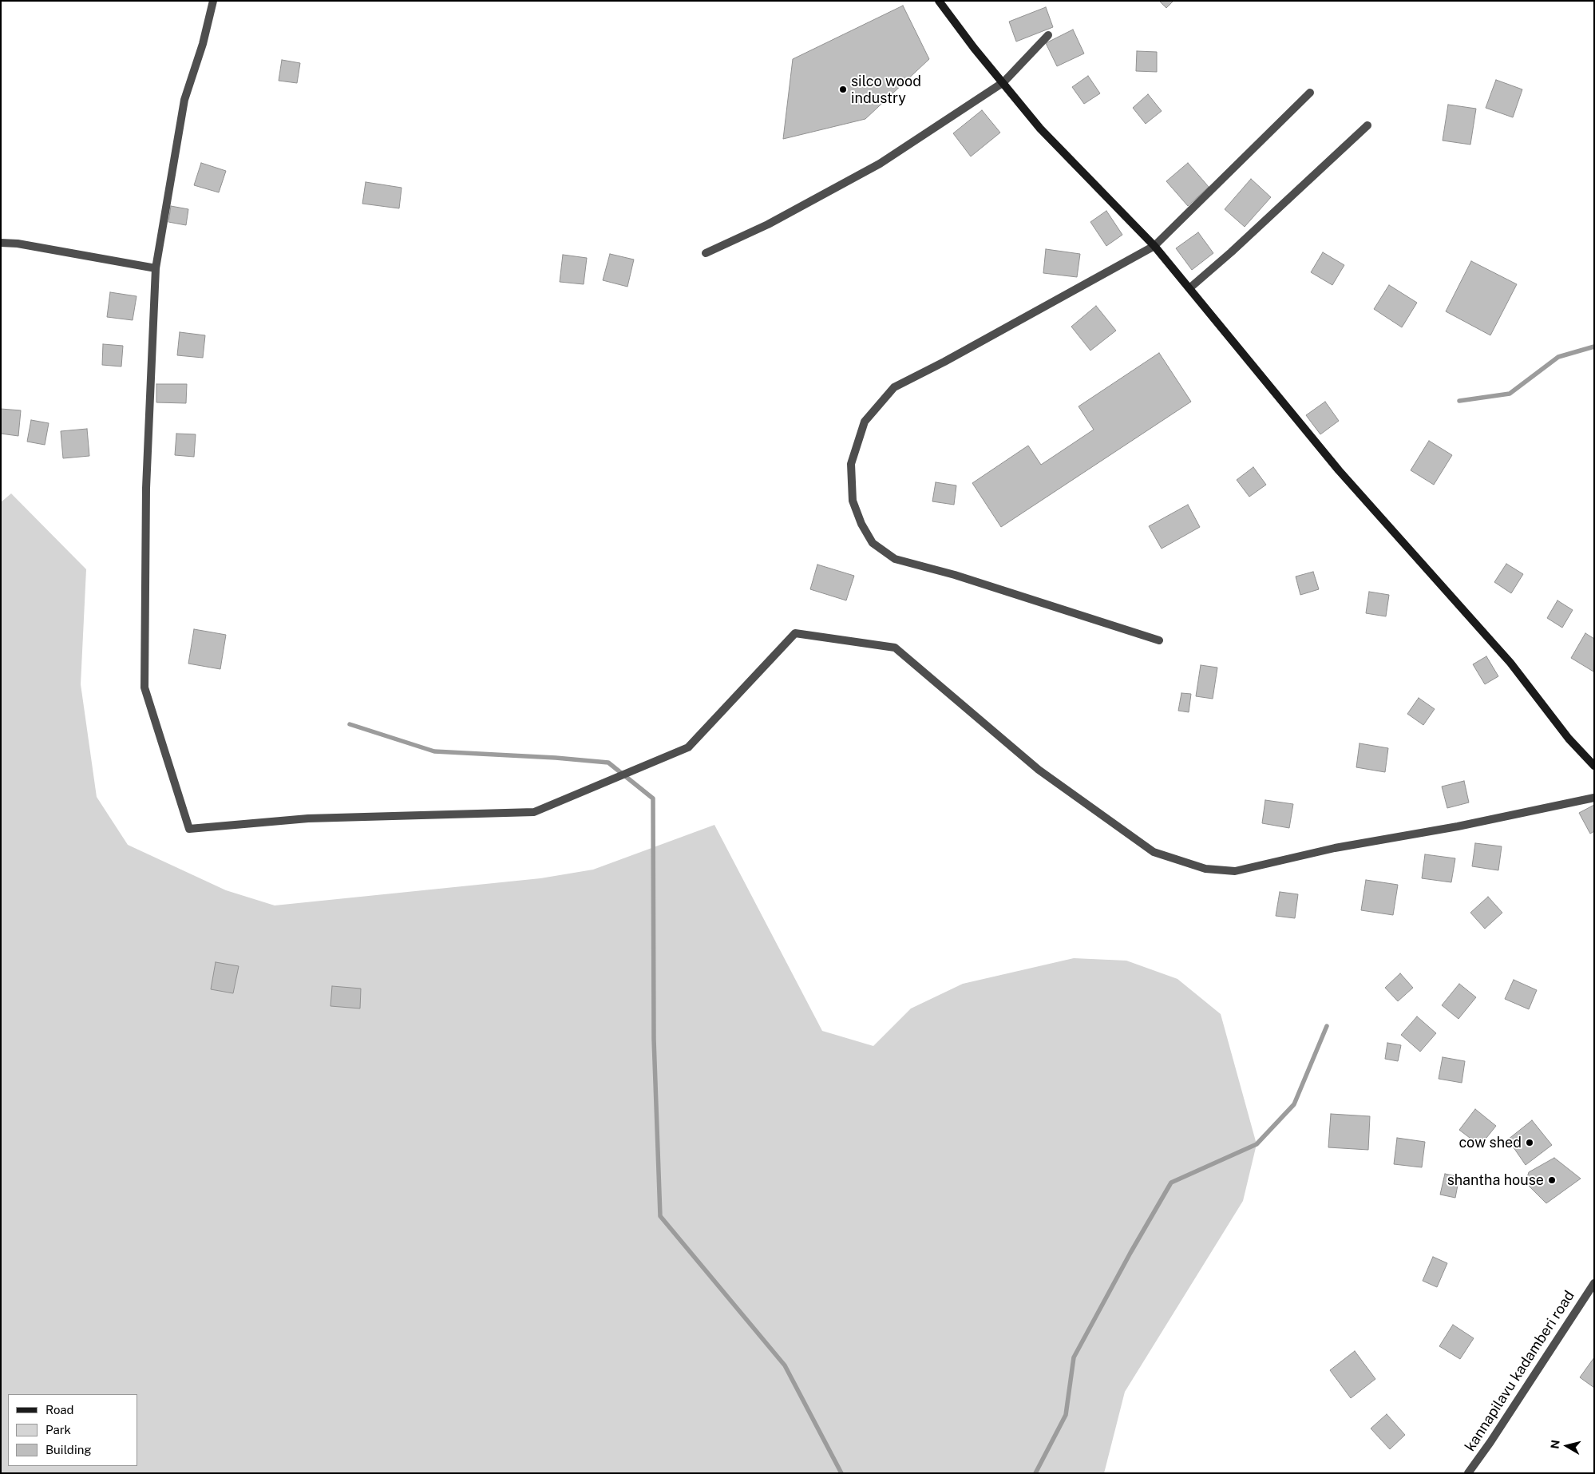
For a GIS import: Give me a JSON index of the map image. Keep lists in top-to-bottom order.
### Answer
{
  "streets": {
    "street": ["kannapilavu kadamberi road"]
  },
  "places": ["silco wood industry", "cow shed", "shantha house"],
  "legend": ["Road", "Park", "Building"],
  "north": "left"
}
